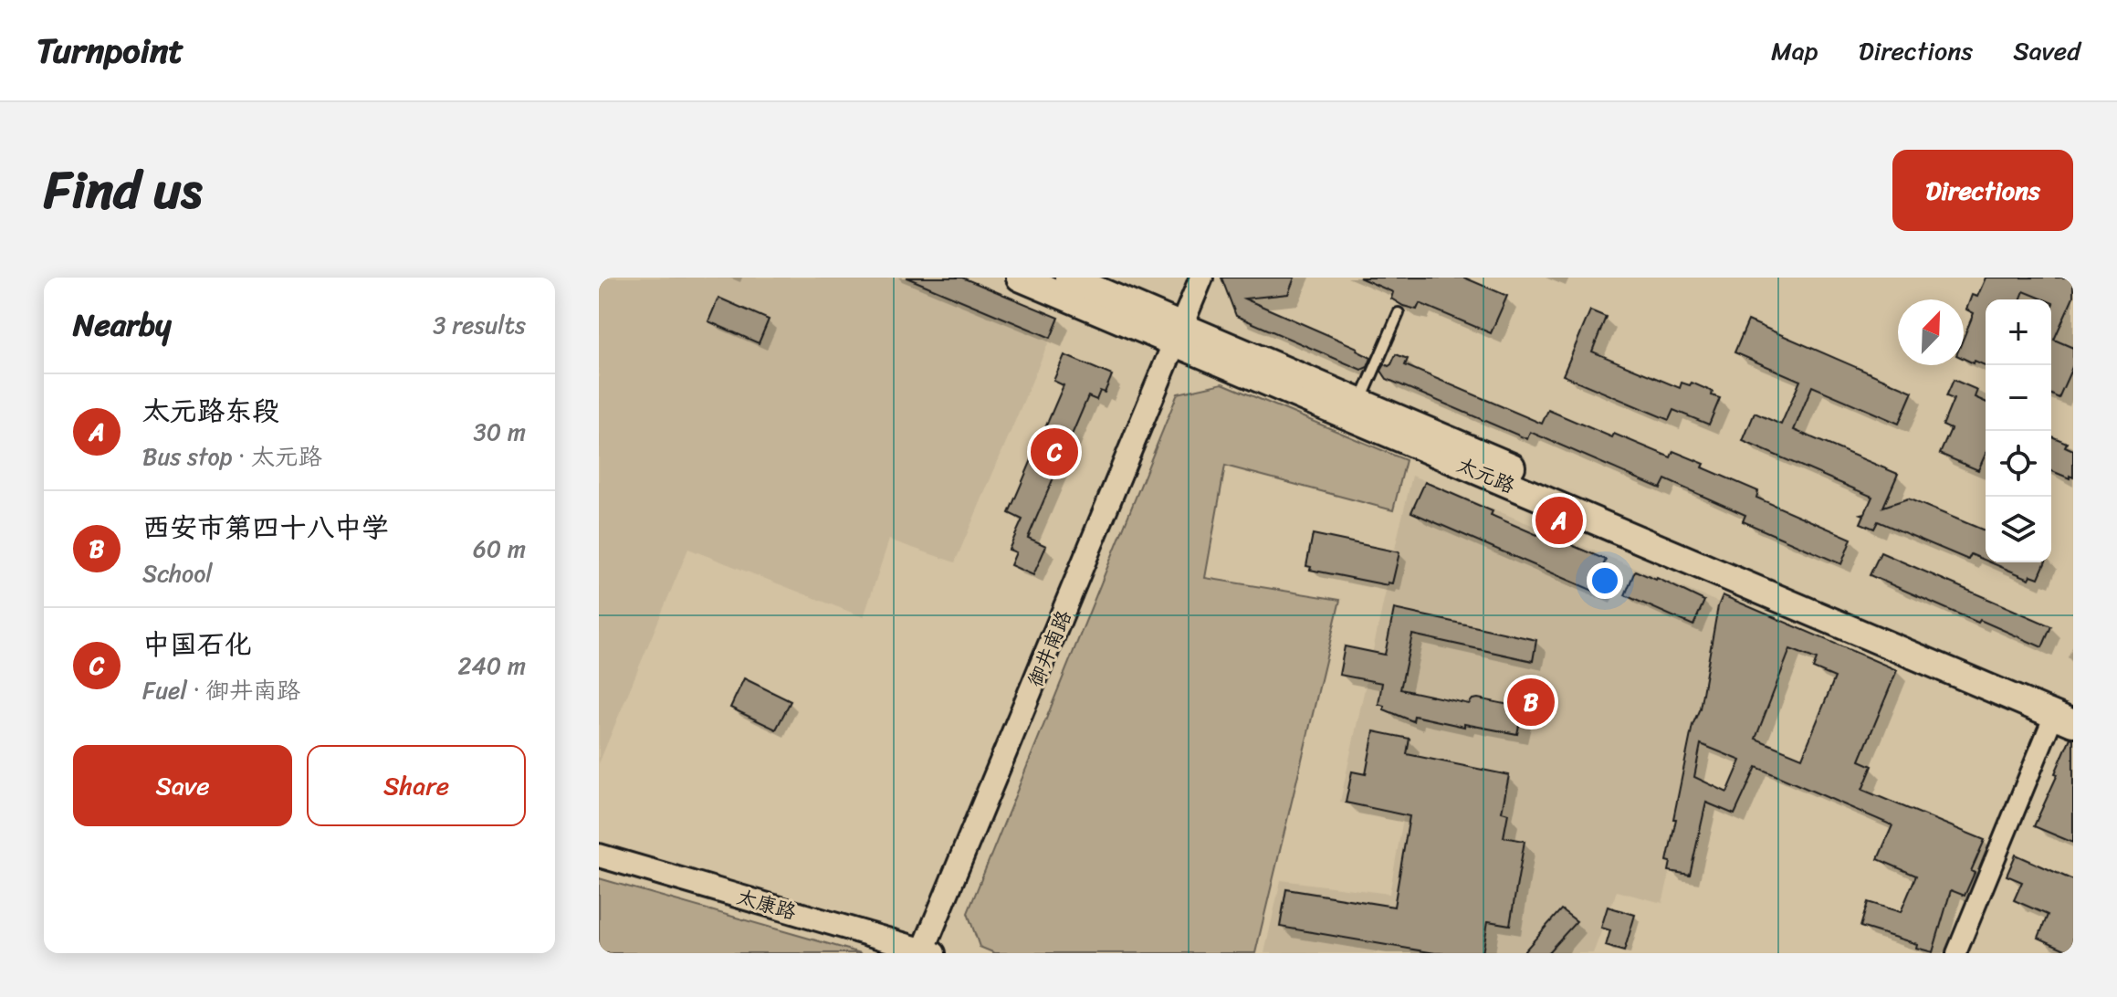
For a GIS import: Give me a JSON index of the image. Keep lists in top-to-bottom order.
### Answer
{
  "streets": {
    "main road": ["太元路"],
    "street": ["御井南路", "太康路"]
  },
  "crossings": [
    ["太元路", "御井南路"],
    ["御井南路", "太康路"]
  ],
  "north": "top right",
  "page": {
    "header": "Turnpoint",
    "nav": ["Map", "Directions", "Saved"],
    "title": "Find us",
    "buttons": [
      "Directions",
      ["Save", "Share"]
    ],
    "heading": ["Nearby", "3 results"],
    "map_buttons": ["+", "−"],
    "list": [
      {
        "mark": "A",
        "name": "太元路东段",
        "note": "Bus stop · 太元路",
        "value": "30 m"
      },
      {
        "mark": "B",
        "name": "西安市第四十八中学",
        "note": "School",
        "value": "60 m"
      },
      {
        "mark": "C",
        "name": "中国石化",
        "note": "Fuel · 御井南路",
        "value": "240 m"
      }
    ],
    "pins": ["C", "A", "B"]
  }
}
